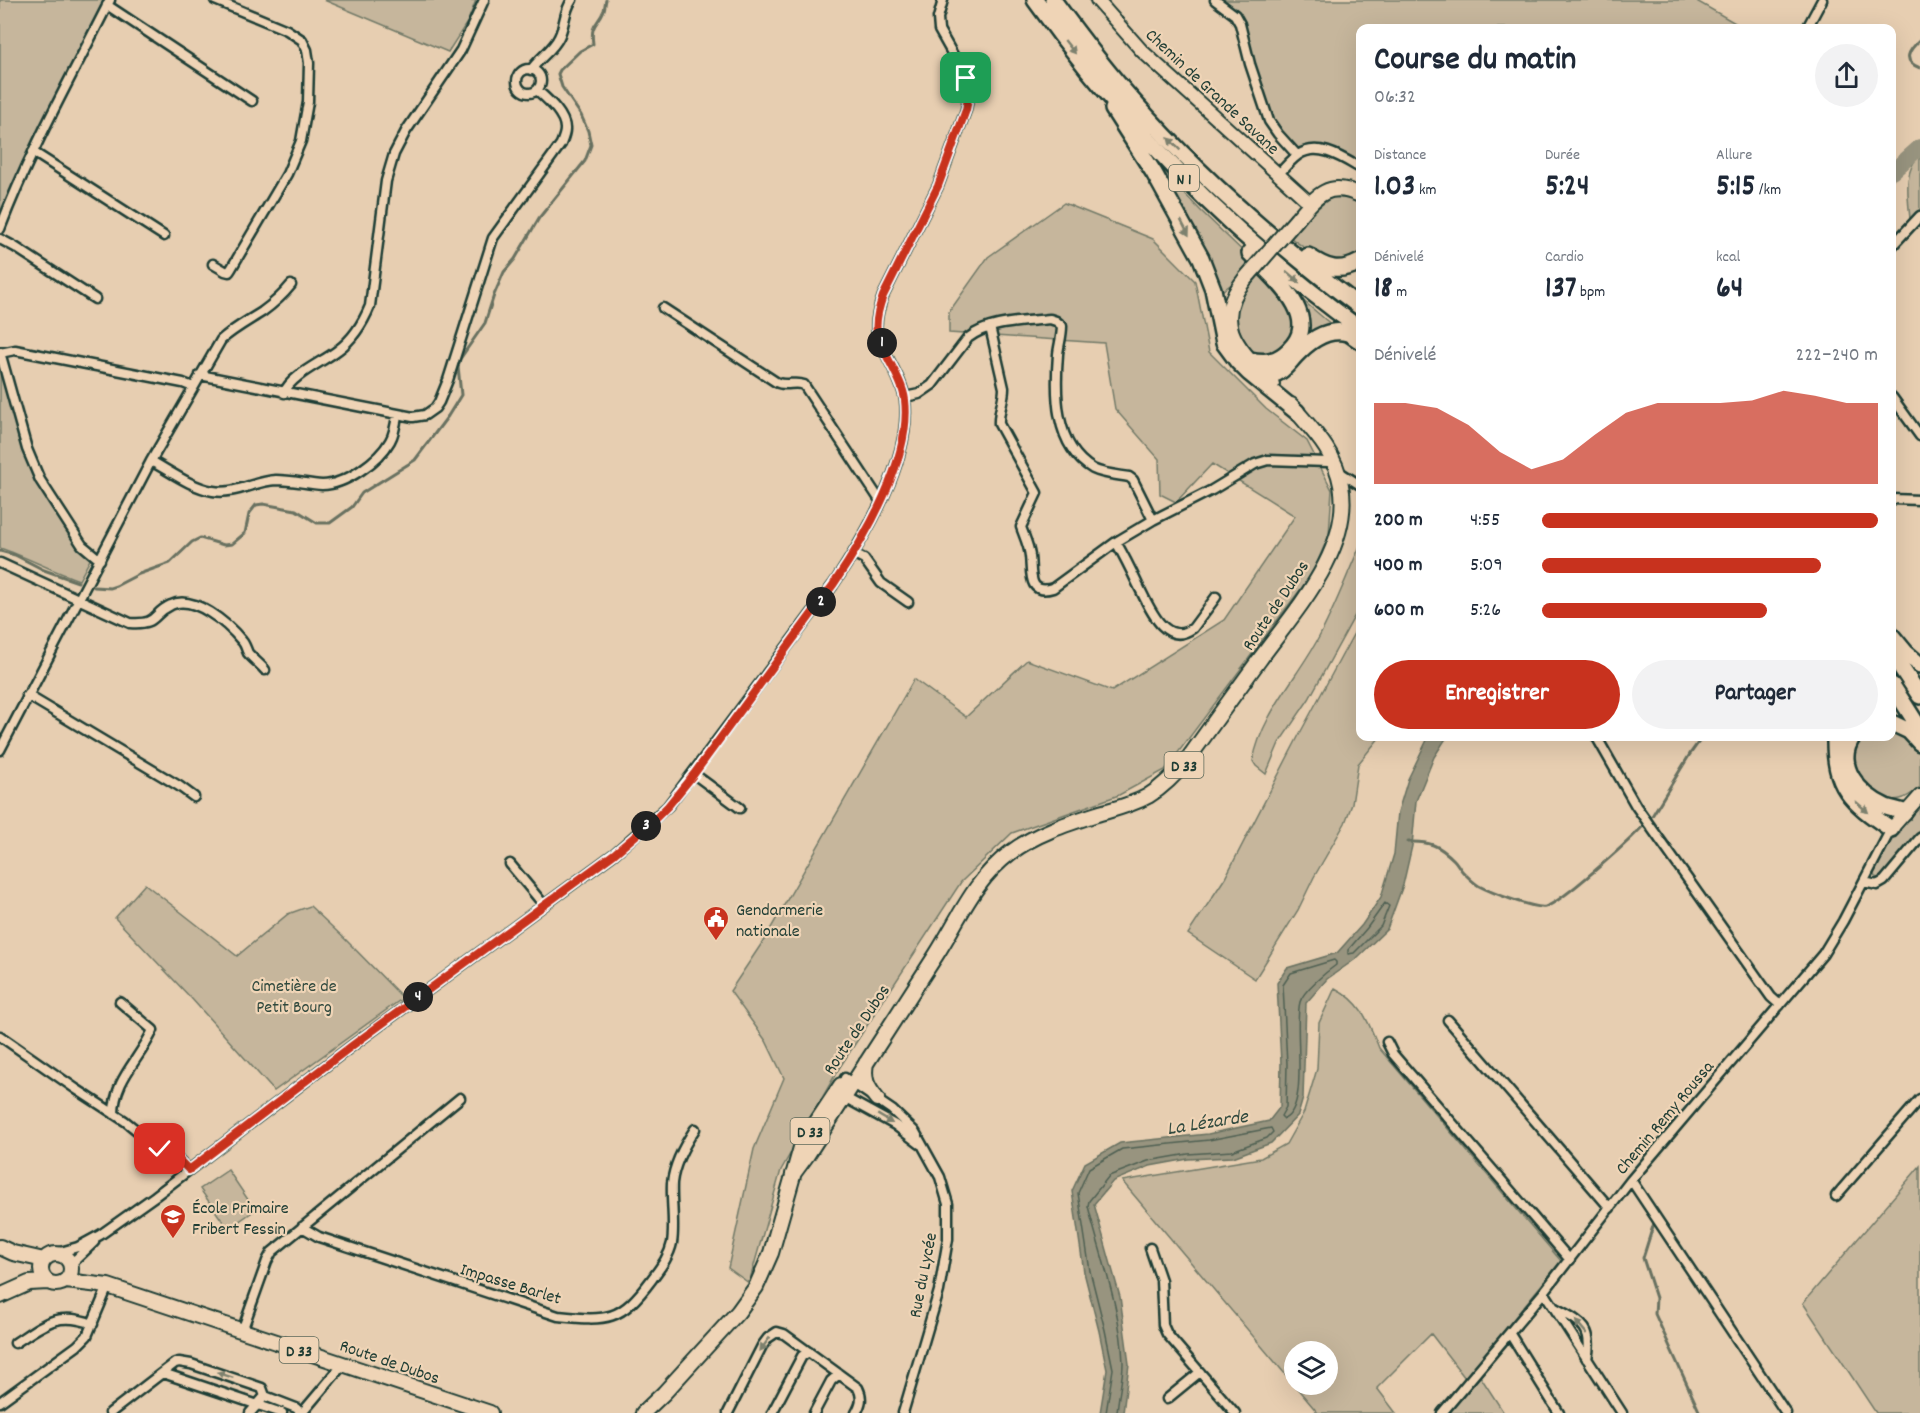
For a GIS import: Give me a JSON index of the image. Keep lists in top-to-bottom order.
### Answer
{
  "streets": {
    "highway": ["N 1"],
    "main road": ["Route de Dubos", "D 33"],
    "street": [
      "Chemin de Grande Savane",
      "Chemin Remy Roussa",
      "Rue du Lycée",
      "Impasse Barlet"
    ]
  },
  "crossings": [
    ["Chemin de Grande Savane", "Route de Dubos"],
    ["Route de Dubos", "Rue du Lycée"]
  ],
  "water": ["La Lézarde"],
  "parks": ["Cimetière de Petit Bourg"],
  "places": {
    "public building": ["Gendarmerie nationale"],
    "school or university": ["École Primaire Fribert Fessin"]
  },
  "page": {
    "heading": ["Course du matin", "06:32"],
    "stats": [
      ["Distance", "1.03 km"],
      ["Durée", "5:24"],
      ["Allure", "5:15 /km"],
      ["Dénivelé", "18 m"],
      ["Cardio", "137 bpm"],
      ["kcal", "64"]
    ],
    "pins": [
      "1",
      "2",
      "3",
      "4"
    ],
    "chart": ["Dénivelé", "222–240 m"],
    "list": [
      {
        "name": "200 m",
        "note": "4:55"
      },
      {
        "name": "400 m",
        "note": "5:09"
      },
      {
        "name": "600 m",
        "note": "5:26"
      }
    ],
    "buttons": ["Enregistrer", "Partager"]
  }
}
